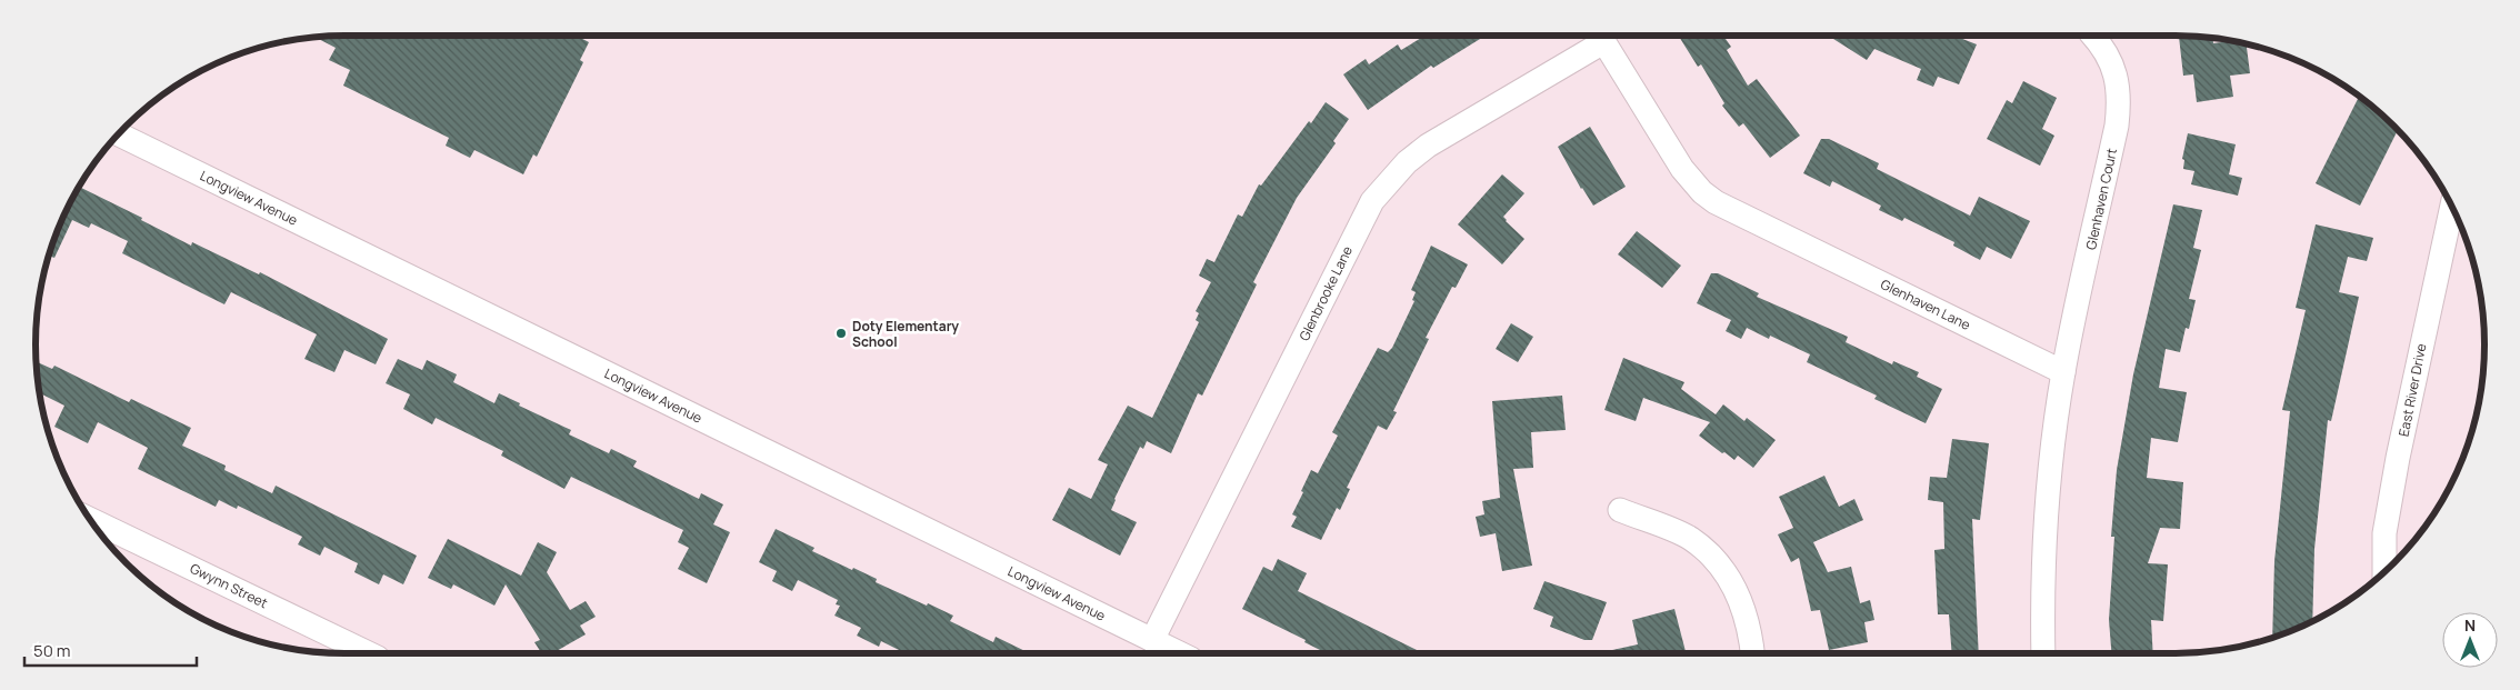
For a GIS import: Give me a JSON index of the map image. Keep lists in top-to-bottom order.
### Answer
{
  "streets": {
    "street": [
      "Longview Avenue",
      "Glenhaven Court",
      "Glenbrooke Lane",
      "Glenhaven Lane",
      "East River Drive",
      "Gwynn Street"
    ]
  },
  "crossings": [
    ["Longview Avenue", "Glenbrooke Lane"],
    ["Glenhaven Court", "Glenhaven Lane"],
    ["Glenbrooke Lane", "Glenhaven Lane"]
  ],
  "places": ["Doty Elementary School"],
  "scale_bar": "50 m",
  "north": "top"
}
